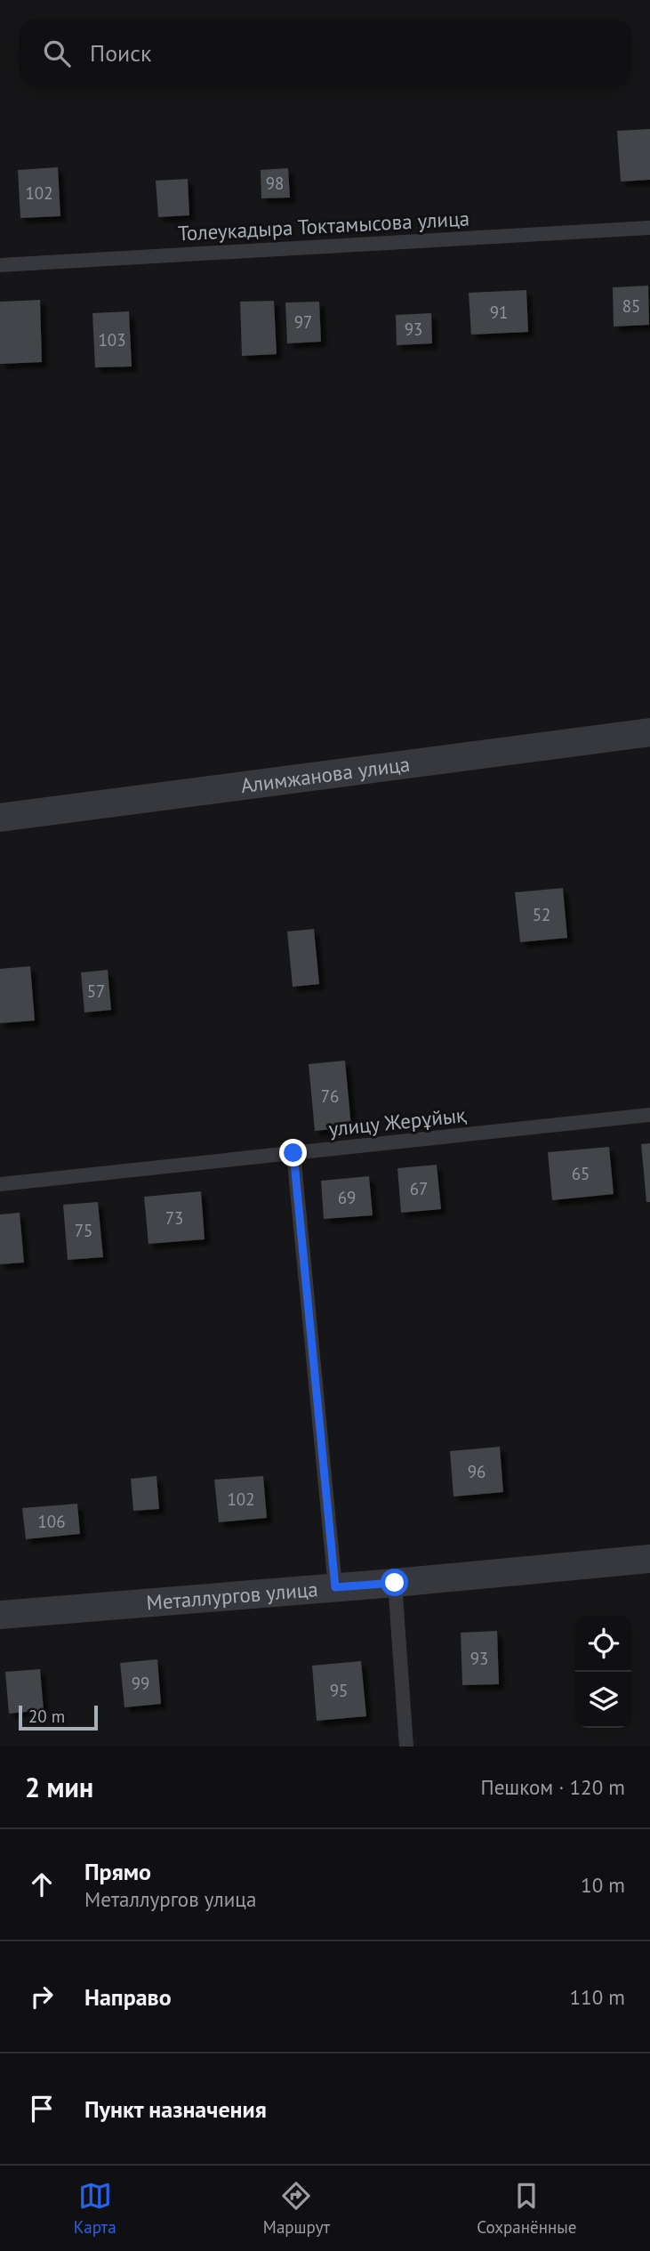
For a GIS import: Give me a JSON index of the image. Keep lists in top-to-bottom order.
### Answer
{
  "streets": {
    "street": ["Алимжанова улица", "Металлургов улица"],
    "lane": ["Толеукадыра Токтамысова улица", "улицу Жерұйық"]
  },
  "house_numbers": [
    "98",
    "102",
    "85",
    "91",
    "97",
    "93",
    "103",
    "52",
    "57",
    "76",
    "65",
    "67",
    "69",
    "73",
    "75",
    "96",
    "102",
    "106",
    "93",
    "99",
    "95"
  ],
  "scale_bar": "20 m",
  "page": {
    "search": "Поиск",
    "scale": "20 m",
    "heading": ["2 мин", "Пешком · 120 m"],
    "list": [
      ["Прямо", "Металлургов улица", "10 m"],
      ["Направо", "110 m"],
      "Пункт назначения"
    ],
    "nav": ["Карта", "Маршрут", "Сохранённые"]
  }
}
